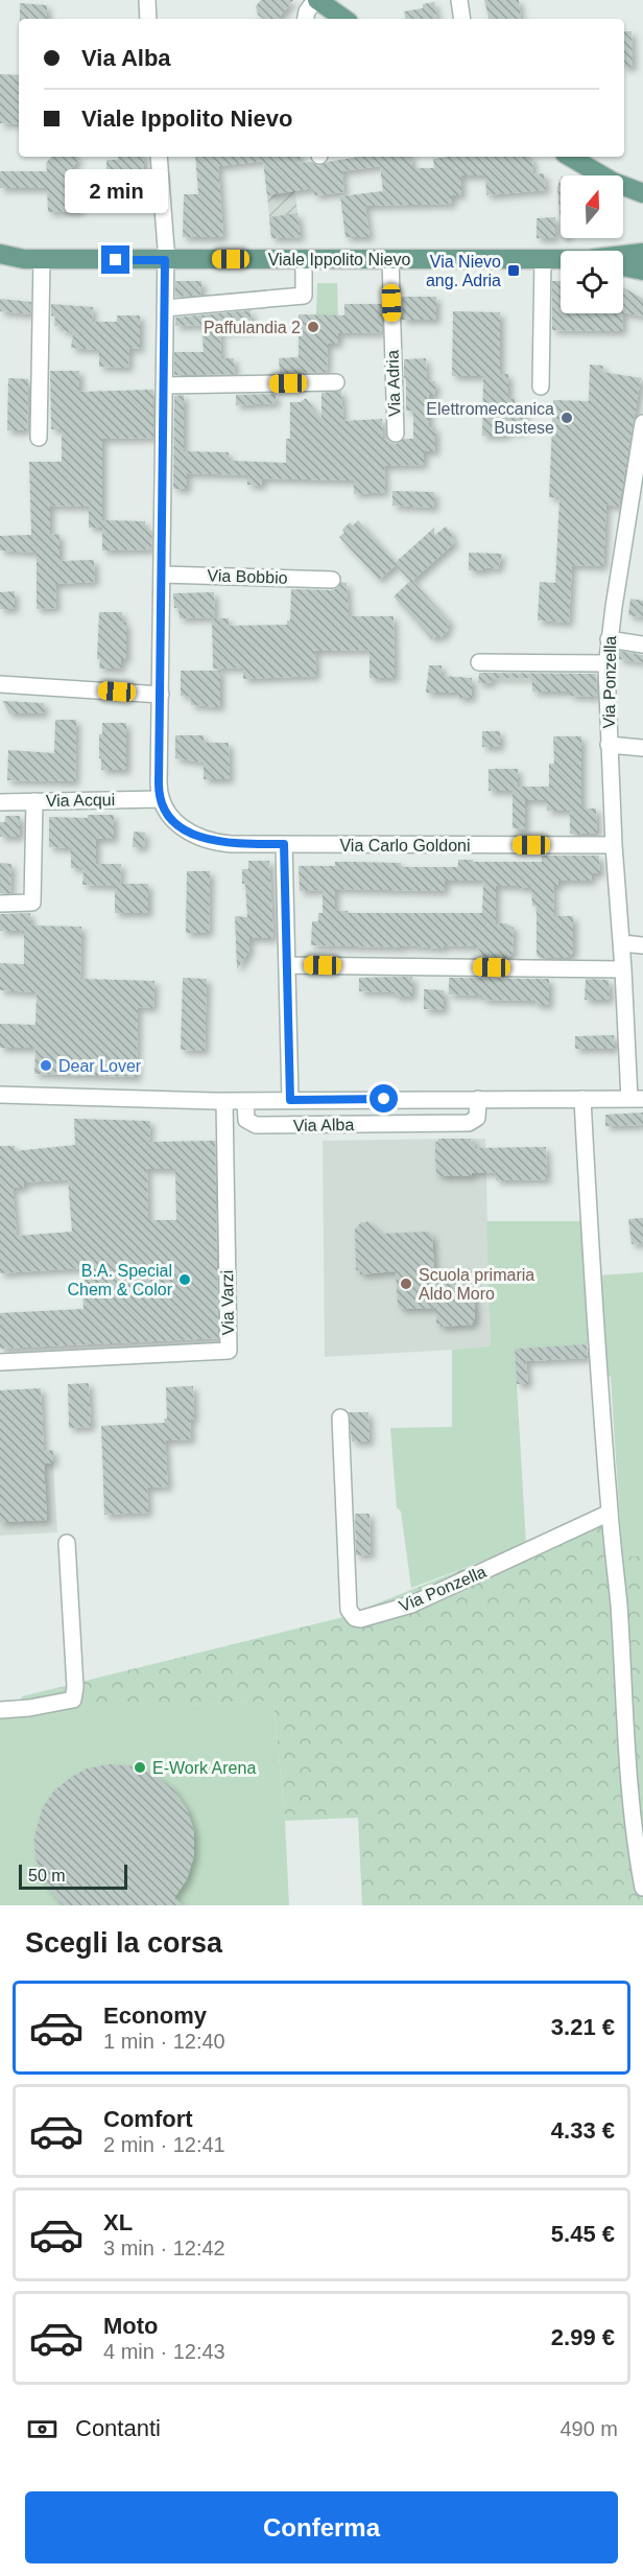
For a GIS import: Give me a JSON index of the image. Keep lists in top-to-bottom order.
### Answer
{
  "streets": {
    "main road": ["Viale Ippolito Nievo"],
    "street": [
      "Via Adria",
      "Via Bobbio",
      "Via Ponzella",
      "Via Acqui",
      "Via Carlo Goldoni",
      "Via Alba",
      "Via Varzi"
    ]
  },
  "crossings": [
    ["Viale Ippolito Nievo", "Via Adria"],
    ["Via Ponzella", "Via Carlo Goldoni"],
    ["Via Ponzella", "Via Alba"],
    ["Via Acqui", "Via Carlo Goldoni"],
    ["Via Alba", "Via Varzi"]
  ],
  "places": {
    "transit": ["Via Nievo ang. Adria"],
    "other": [
      "Paffulandia 2",
      "Elettromeccanica Bustese",
      "Dear Lover",
      "B.A. Special Chem & Color",
      "Scuola primaria Aldo Moro",
      "E-Work Arena"
    ]
  },
  "scale_bar": "50 m",
  "north": "top",
  "page": {
    "banner": ["Via Alba", "Viale Ippolito Nievo"],
    "bubble": "2 min",
    "scale": "50 m",
    "heading": "Scegli la corsa",
    "list": [
      {
        "name": "Economy",
        "note": "1 min · 12:40",
        "value": "3.21 €"
      },
      {
        "name": "Comfort",
        "note": "2 min · 12:41",
        "value": "4.33 €"
      },
      {
        "name": "XL",
        "note": "3 min · 12:42",
        "value": "5.45 €"
      },
      {
        "name": "Moto",
        "note": "4 min · 12:43",
        "value": "2.99 €"
      }
    ],
    "pay": ["Contanti", "490 m"],
    "buttons": "Conferma"
  }
}
